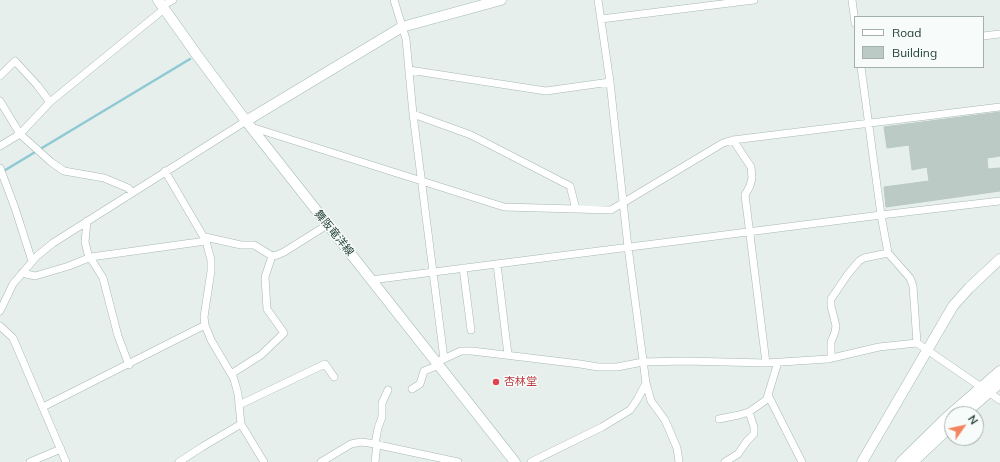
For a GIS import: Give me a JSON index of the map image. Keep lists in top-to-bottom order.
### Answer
{
  "streets": {
    "street": ["舞阪竜洋線"]
  },
  "places": ["杏林堂"],
  "legend": ["Road", "Building"],
  "north": "top right"
}
